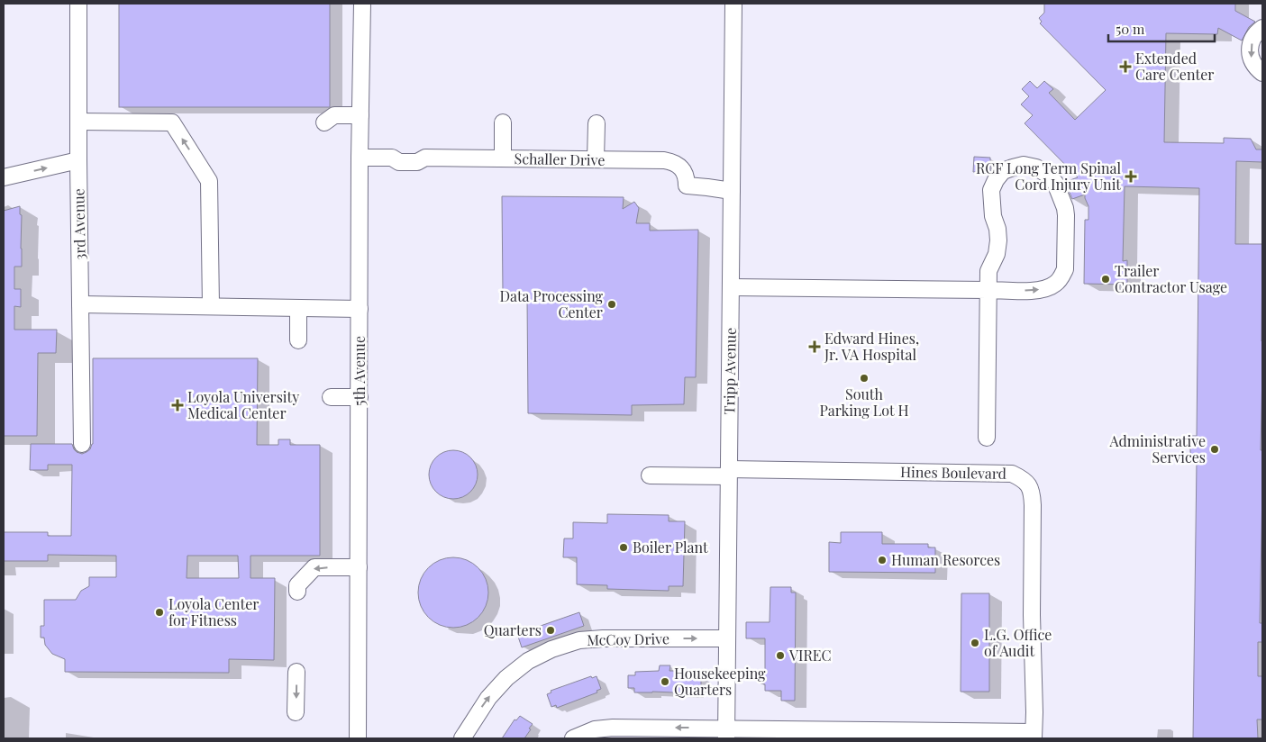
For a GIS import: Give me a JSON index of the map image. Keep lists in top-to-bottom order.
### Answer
{
  "streets": {
    "street": [
      "Schaller Drive",
      "3rd Avenue",
      "5th Avenue",
      "Tripp Avenue",
      "Hines Boulevard",
      "McCoy Drive"
    ]
  },
  "crossings": [
    ["Schaller Drive", "5th Avenue"],
    ["Schaller Drive", "Tripp Avenue"],
    ["Tripp Avenue", "Hines Boulevard"],
    ["Tripp Avenue", "McCoy Drive"]
  ],
  "places": {
    "health": [
      "Extended Care Center",
      "RCF Long Term Spinal Cord Injury Unit",
      "Edward Hines, Jr. VA Hospital",
      "Loyola University Medical Center"
    ],
    "other": [
      "Trailer Contractor Usage",
      "Data Processing Center",
      "South Parking Lot H",
      "Administrative Services",
      "Boiler Plant",
      "Human Resorces",
      "Loyola Center for Fitness",
      "Quarters",
      "L.G. Office of Audit",
      "VIREC",
      "Housekeeping Quarters"
    ]
  },
  "scale_bar": "50 m"
}
